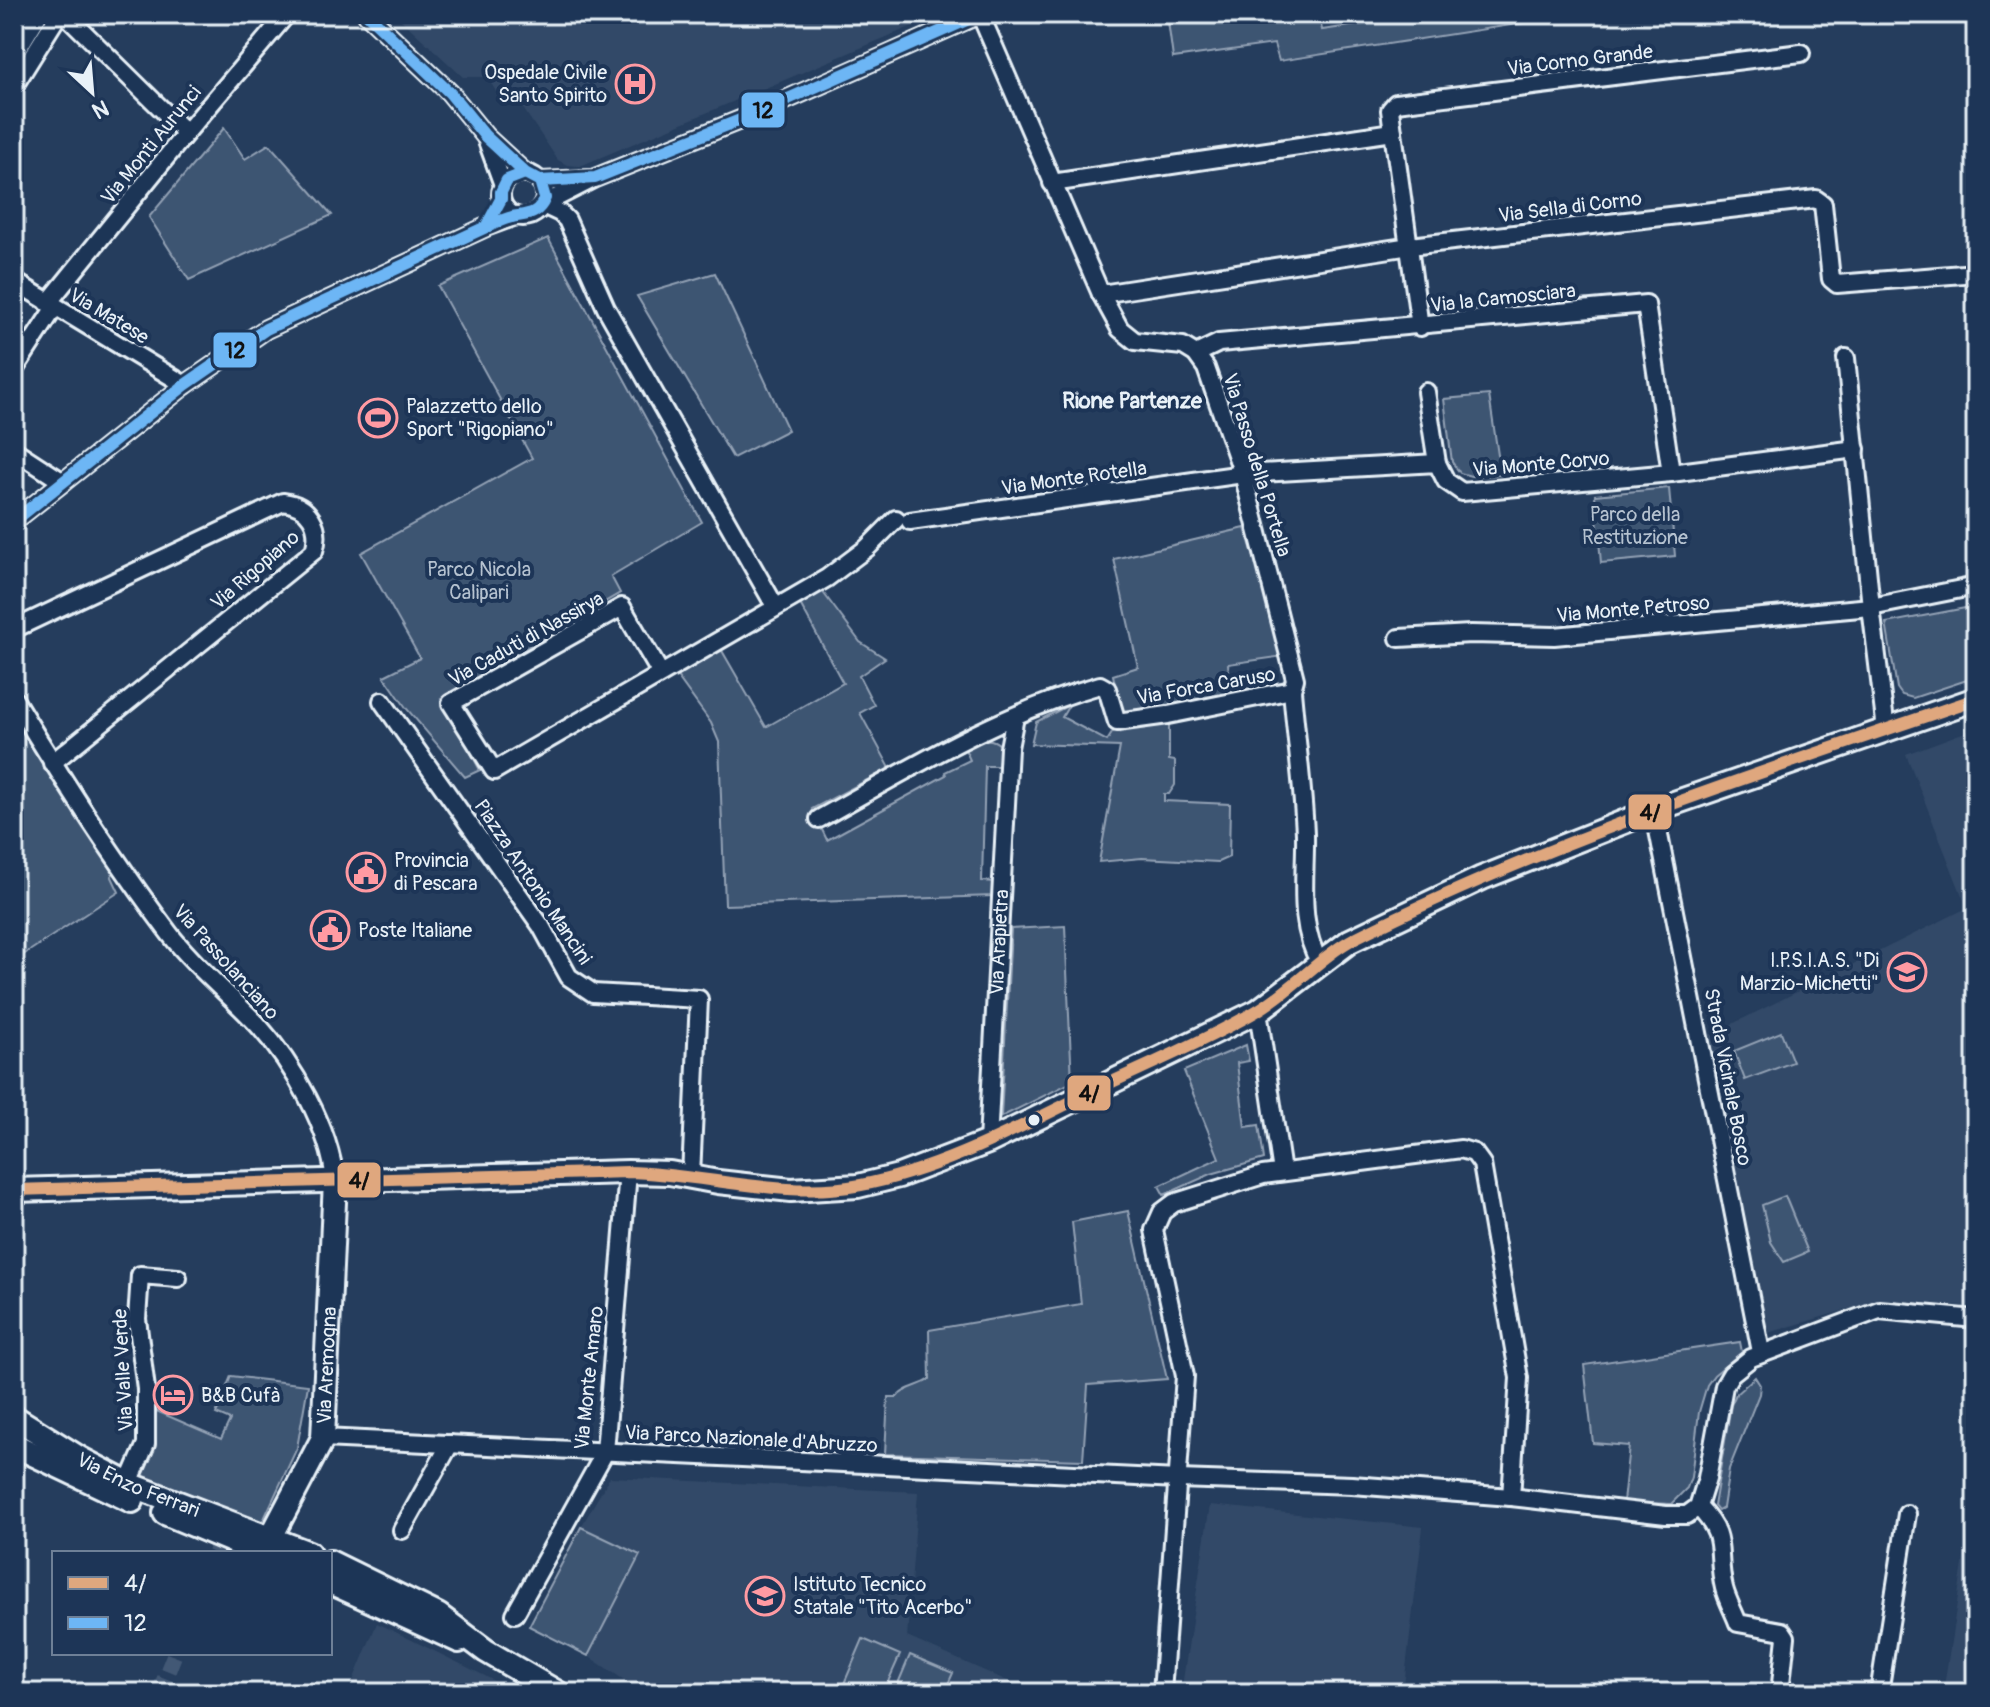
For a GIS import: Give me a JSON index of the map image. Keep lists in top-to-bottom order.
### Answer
{
  "streets": {
    "street": [
      "Via Corno Grande",
      "Via Monti Aurunci",
      "Via Sella di Corno",
      "Via la Camosciara",
      "Via Matese",
      "Via Monte Corvo",
      "Via Passo della Portella",
      "Via Monte Rotella",
      "Via Rigopiano",
      "Via Monte Petroso",
      "Via Caduti di Nassirya",
      "Via Forca Caruso",
      "Piazza Antonio Mancini",
      "Via Arapietra",
      "Via Passolanciano",
      "Strada Vicinale Bosco",
      "Via Aremogna",
      "Via Valle Verde",
      "Via Monte Amaro",
      "Via Parco Nazionale d'Abruzzo",
      "Via Enzo Ferrari"
    ]
  },
  "crossings": [
    ["Via Corno Grande", "Via Sella di Corno"],
    ["Via Corno Grande", "Via la Camosciara"],
    ["Via Monti Aurunci", "Via Matese"],
    ["Via la Camosciara", "Via Monte Corvo"],
    ["Via la Camosciara", "Via Passo della Portella"],
    ["Via Passo della Portella", "Via Monte Rotella"],
    ["Via Passo della Portella", "Via Forca Caruso"],
    ["Via Monte Rotella", "Via Caduti di Nassirya"],
    ["Via Rigopiano", "Via Passolanciano"],
    ["Via Forca Caruso", "Via Arapietra"],
    ["Via Passolanciano", "Via Aremogna"],
    ["Via Aremogna", "Via Parco Nazionale d'Abruzzo"],
    ["Via Aremogna", "Via Enzo Ferrari"],
    ["Via Valle Verde", "Via Enzo Ferrari"],
    ["Via Monte Amaro", "Via Parco Nazionale d'Abruzzo"]
  ],
  "districts": ["Rione Partenze"],
  "parks": ["Parco della Restituzione", "Parco Nicola Calipari"],
  "places": {
    "hospital": ["Ospedale Civile Santo Spirito"],
    "sports": ["Palazzetto dello Sport \"Rigopiano\""],
    "public building": ["Provincia di Pescara", "Poste Italiane"],
    "school or university": ["I.P.S.I.A.S. \"Di Marzio-Michetti\"", "Istituto Tecnico Statale \"Tito Acerbo\""],
    "hotel": ["B&B Cufà"]
  },
  "lines": ["transit line 12", "transit line 4/"],
  "legend": ["4/", "12"],
  "north": "bottom right"
}
